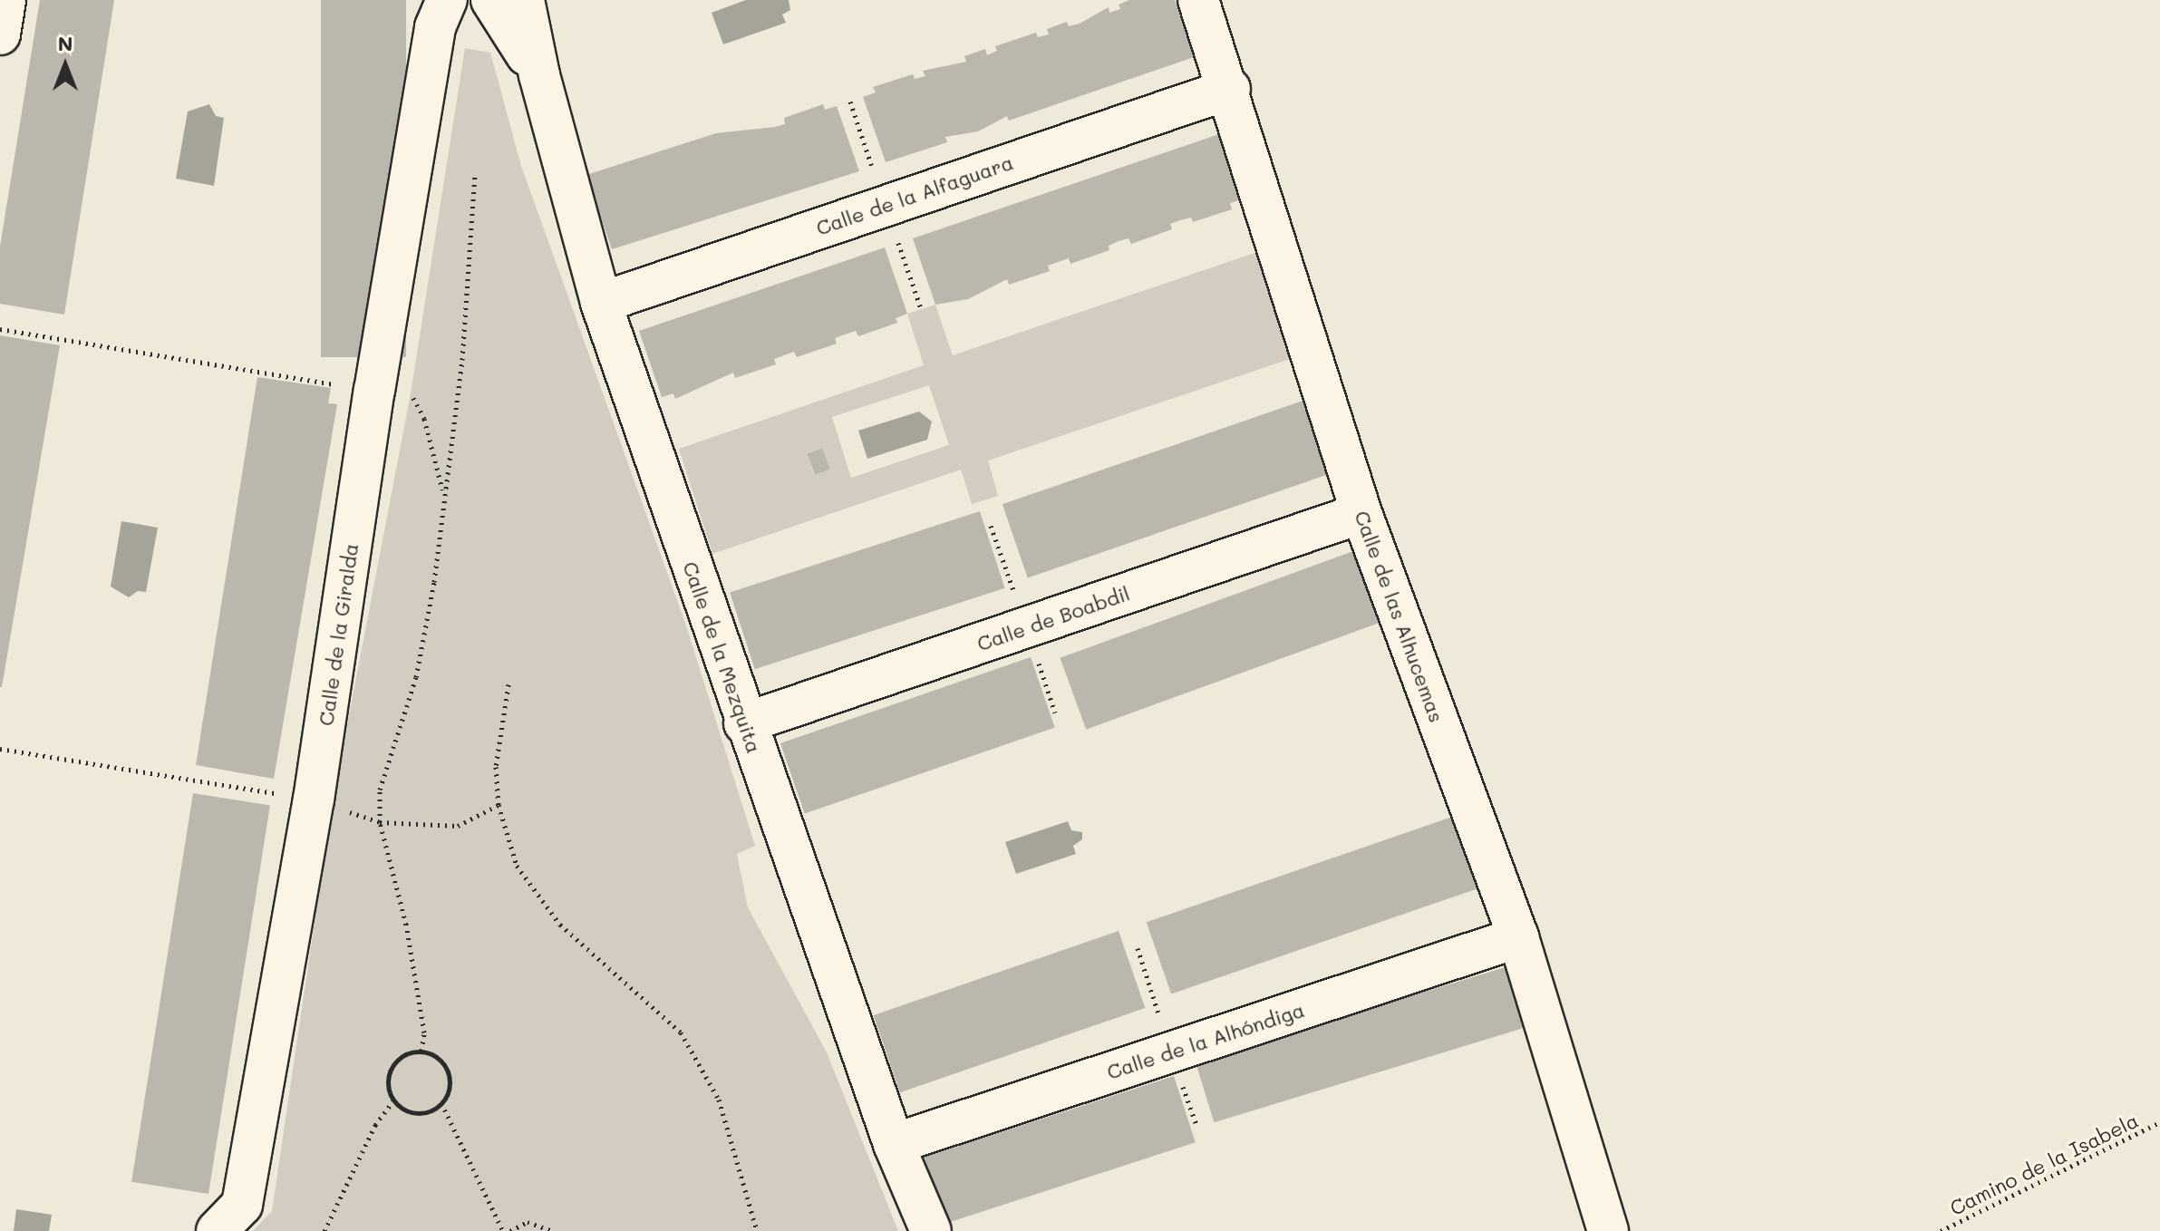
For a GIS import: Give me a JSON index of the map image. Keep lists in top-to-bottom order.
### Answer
{
  "streets": {
    "street": [
      "Calle de la Alfaguara",
      "Calle de las Alhucemas",
      "Calle de Boabdil",
      "Calle de la Giralda",
      "Calle de la Mezquita",
      "Calle de la Alhóndiga"
    ],
    "path": ["Camino de la Isabela"]
  },
  "crossings": [
    ["Calle de la Alfaguara", "Calle de las Alhucemas"],
    ["Calle de la Alfaguara", "Calle de la Mezquita"],
    ["Calle de las Alhucemas", "Calle de Boabdil"],
    ["Calle de las Alhucemas", "Calle de la Alhóndiga"],
    ["Calle de Boabdil", "Calle de la Mezquita"],
    ["Calle de la Giralda", "Calle de la Mezquita"],
    ["Calle de la Mezquita", "Calle de la Alhóndiga"]
  ],
  "north": "top"
}
